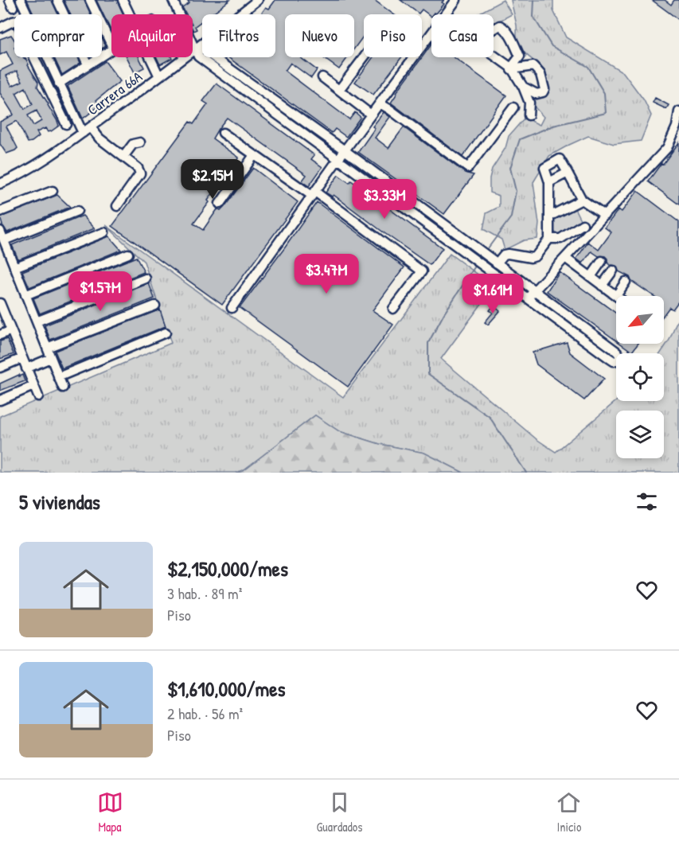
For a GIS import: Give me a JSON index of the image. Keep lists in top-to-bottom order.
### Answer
{
  "streets": {
    "street": ["Carrera 66A"]
  },
  "north": "bottom left",
  "page": {
    "chip": [
      "Comprar",
      "Alquilar",
      "Filtros",
      "Nuevo",
      "Piso",
      "Casa"
    ],
    "price": [
      "$2.15M",
      "$3.33M",
      "$3.47M",
      "$1.57M",
      "$1.61M"
    ],
    "heading": "5 viviendas",
    "list": [
      {
        "name": "$2,150,000/mes",
        "note": "3 hab. · 89 m² · Piso"
      },
      {
        "name": "$1,610,000/mes",
        "note": "2 hab. · 56 m² · Piso"
      }
    ],
    "tabs": ["Mapa", "Guardados", "Inicio"]
  }
}
